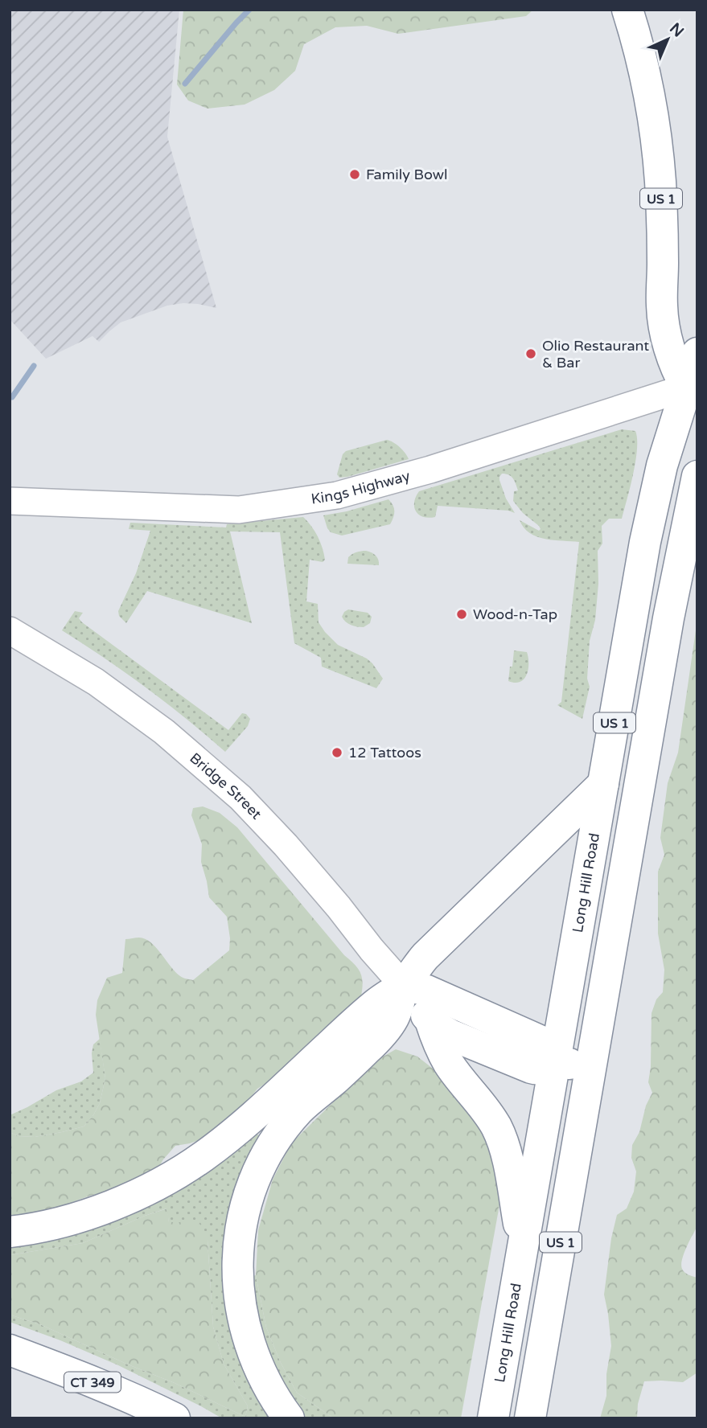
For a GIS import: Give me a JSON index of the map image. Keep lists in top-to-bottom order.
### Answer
{
  "streets": {
    "highway": [
      "US 1",
      "Bridge Street",
      "Long Hill Road",
      "CT 349"
    ],
    "main road": ["Kings Highway"]
  },
  "crossings": [
    ["US 1", "Kings Highway"],
    ["US 1", "Bridge Street"],
    ["US 1", "Long Hill Road"],
    ["Kings Highway", "Long Hill Road"],
    ["Bridge Street", "Long Hill Road"]
  ],
  "places": [
    "Family Bowl",
    "Olio Restaurant & Bar",
    "Wood-n-Tap",
    "12 Tattoos"
  ],
  "north": "top right"
}
